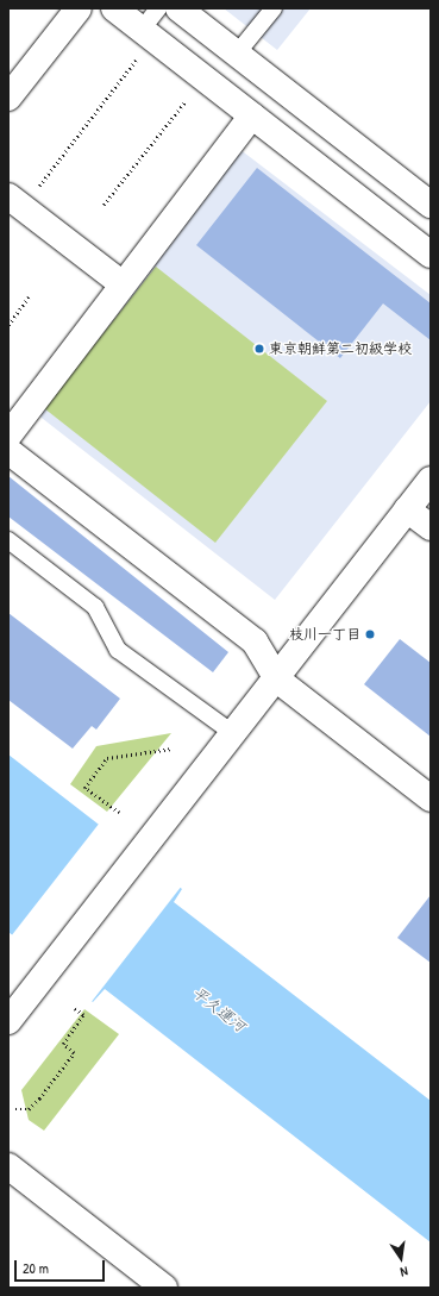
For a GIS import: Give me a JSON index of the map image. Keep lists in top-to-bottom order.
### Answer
{
  "water": ["平久運河"],
  "places": ["東京朝鮮第二初級学校", "枝川一丁目"],
  "scale_bar": "20 m",
  "north": "bottom"
}
